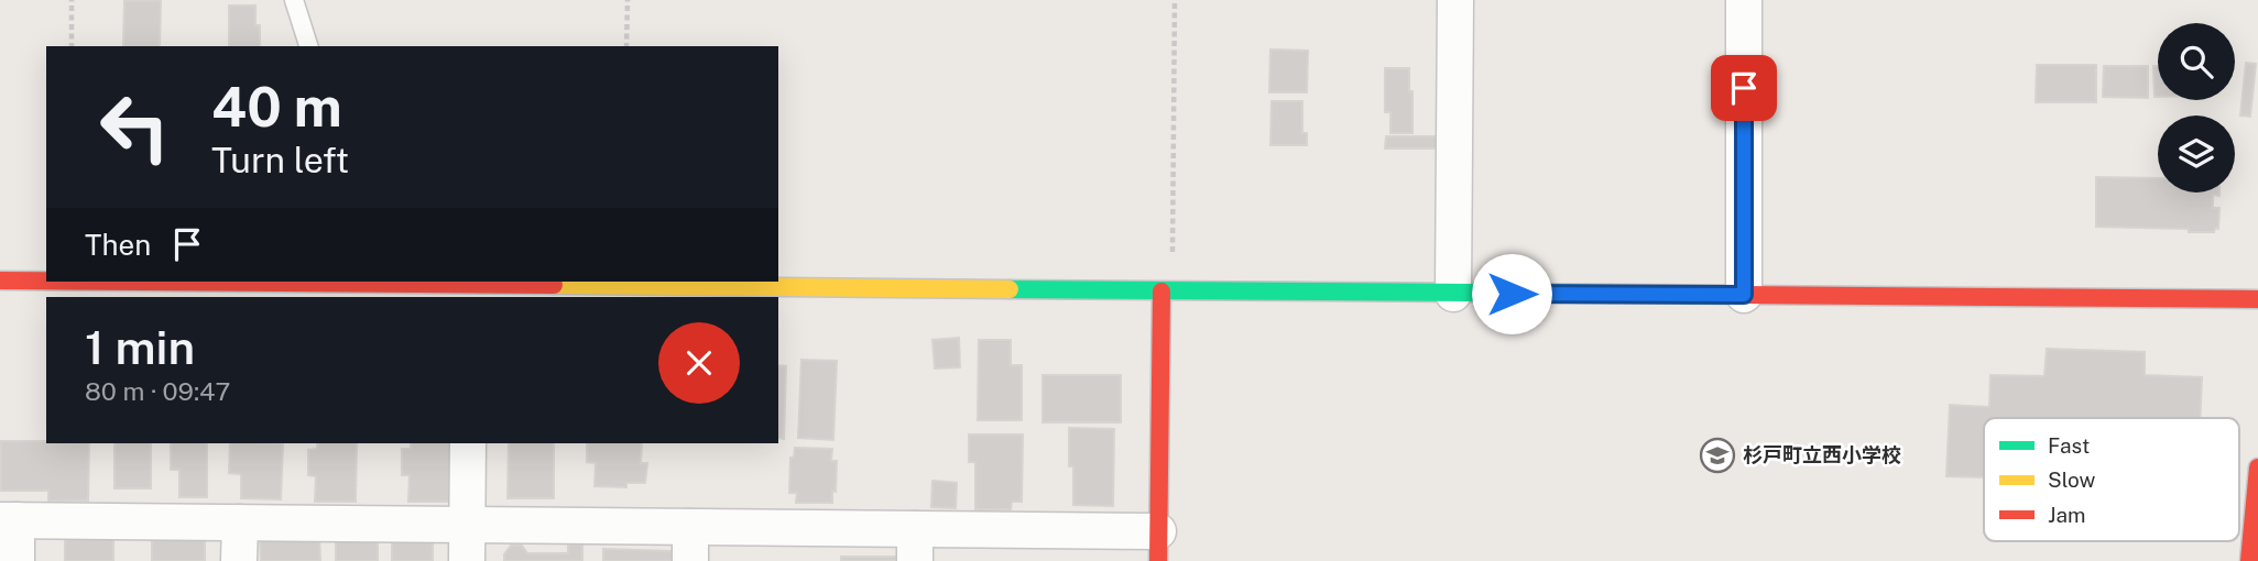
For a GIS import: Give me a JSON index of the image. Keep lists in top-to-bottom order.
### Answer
{
  "places": {
    "school or university": ["杉戸町立西小学校"]
  },
  "legend": ["Fast", "Slow", "Jam"],
  "page": {
    "turn": ["40 m", "Turn left"],
    "then": "Then",
    "heading": ["1 min", "80 m · 09:47"]
  }
}
